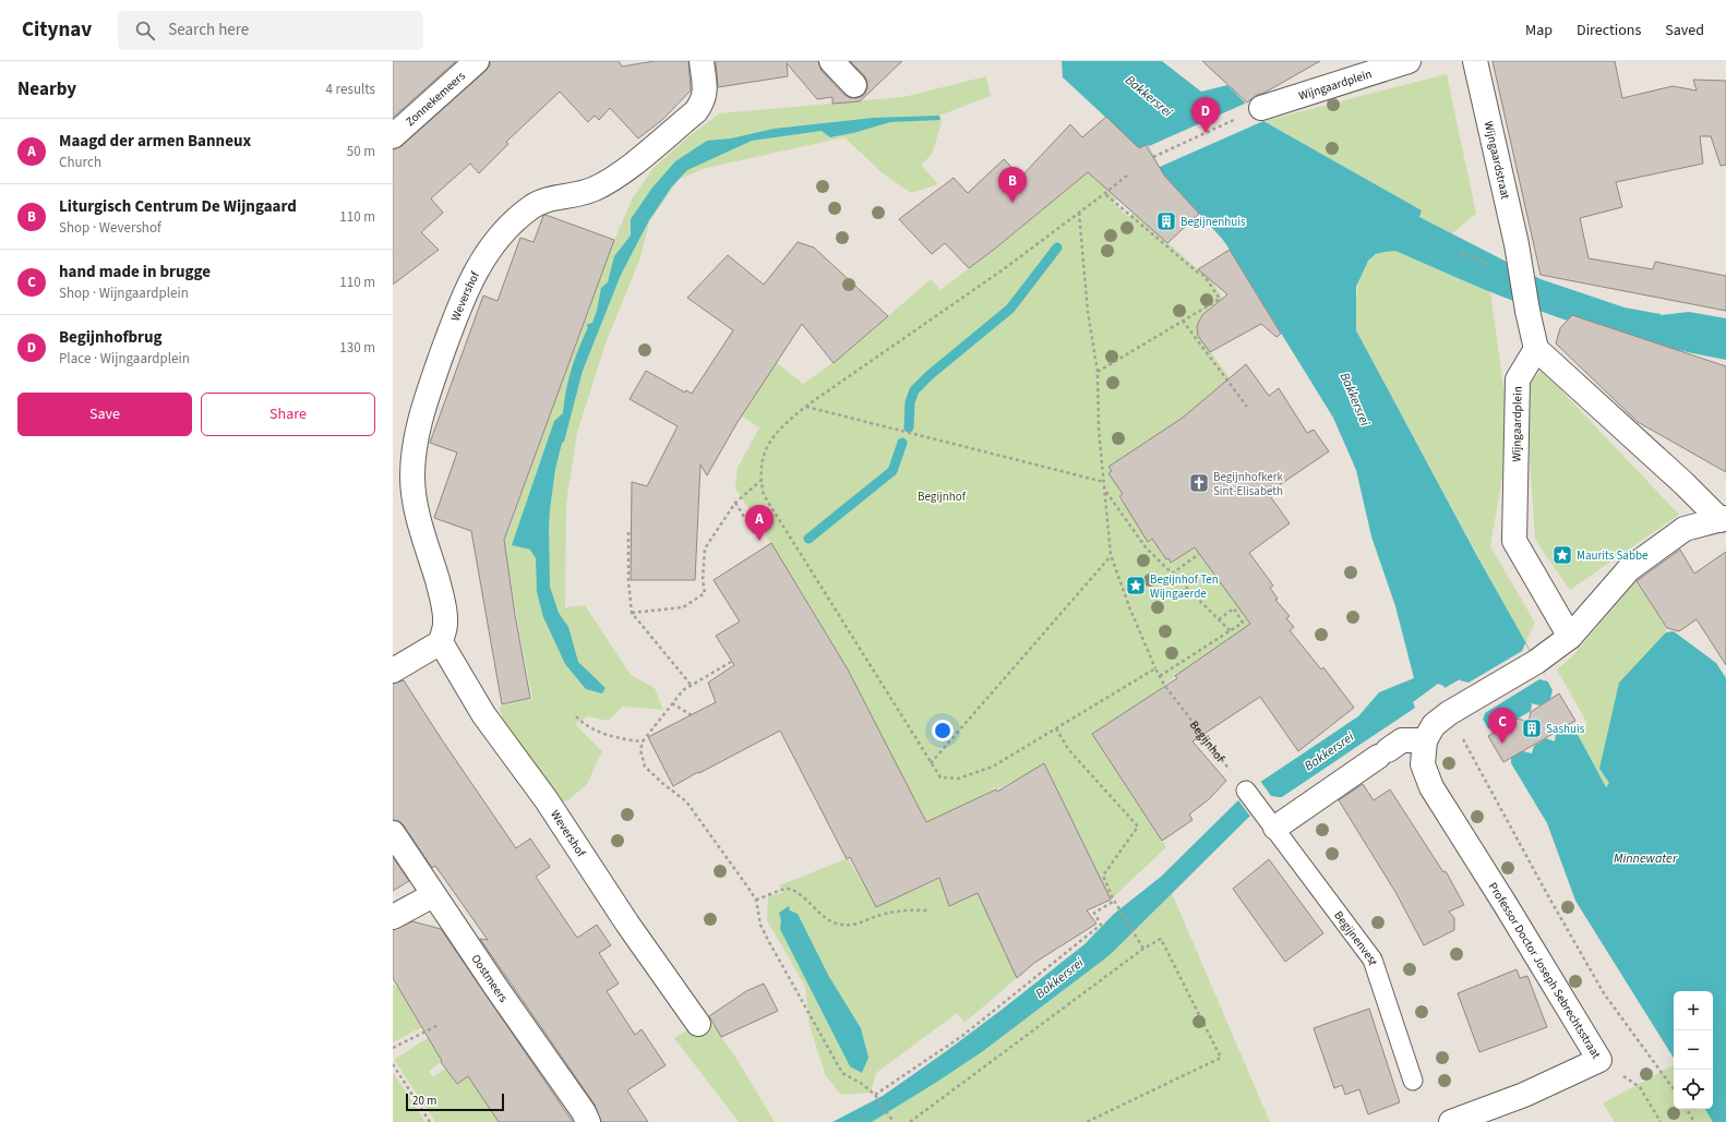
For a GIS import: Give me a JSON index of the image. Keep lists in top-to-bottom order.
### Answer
{
  "streets": {
    "street": [
      "Wijngaardplein",
      "Zonnekemeers",
      "Wijngaardstraat",
      "Wevershof",
      "Professor Doctor Joseph Sebrechtsstraat",
      "Oostmeers"
    ],
    "lane": ["Begijnenvest"],
    "path": ["Begijnhof"]
  },
  "crossings": [
    ["Wijngaardplein", "Wijngaardstraat"],
    ["Begijnhof", "Begijnenvest"]
  ],
  "water": ["Bakkersrei", "Minnewater"],
  "parks": ["Begijnhof"],
  "places": {
    "building": ["Begijnenhuis", "Sashuis"],
    "church": ["Begijnhofkerk Sint-Elisabeth"],
    "place": ["Maurits Sabbe", "Begijnhof Ten Wijngaerde"]
  },
  "scale_bar": "20 m",
  "page": {
    "header": "Citynav",
    "search": "Search here",
    "nav": ["Map", "Directions", "Saved"],
    "heading": ["Nearby", "4 results"],
    "pins": [
      "D",
      "B",
      "A",
      "C"
    ],
    "list": [
      {
        "mark": "A",
        "name": "Maagd der armen Banneux",
        "note": "Church",
        "value": "50 m"
      },
      {
        "mark": "B",
        "name": "Liturgisch Centrum De Wijngaard",
        "note": "Shop · Wevershof",
        "value": "110 m"
      },
      {
        "mark": "C",
        "name": "hand made in brugge",
        "note": "Shop · Wijngaardplein",
        "value": "110 m"
      },
      {
        "mark": "D",
        "name": "Begijnhofbrug",
        "note": "Place · Wijngaardplein",
        "value": "130 m"
      }
    ],
    "buttons": ["Save", "Share"],
    "map_buttons": ["+", "−"],
    "scale": "20 m"
  }
}
